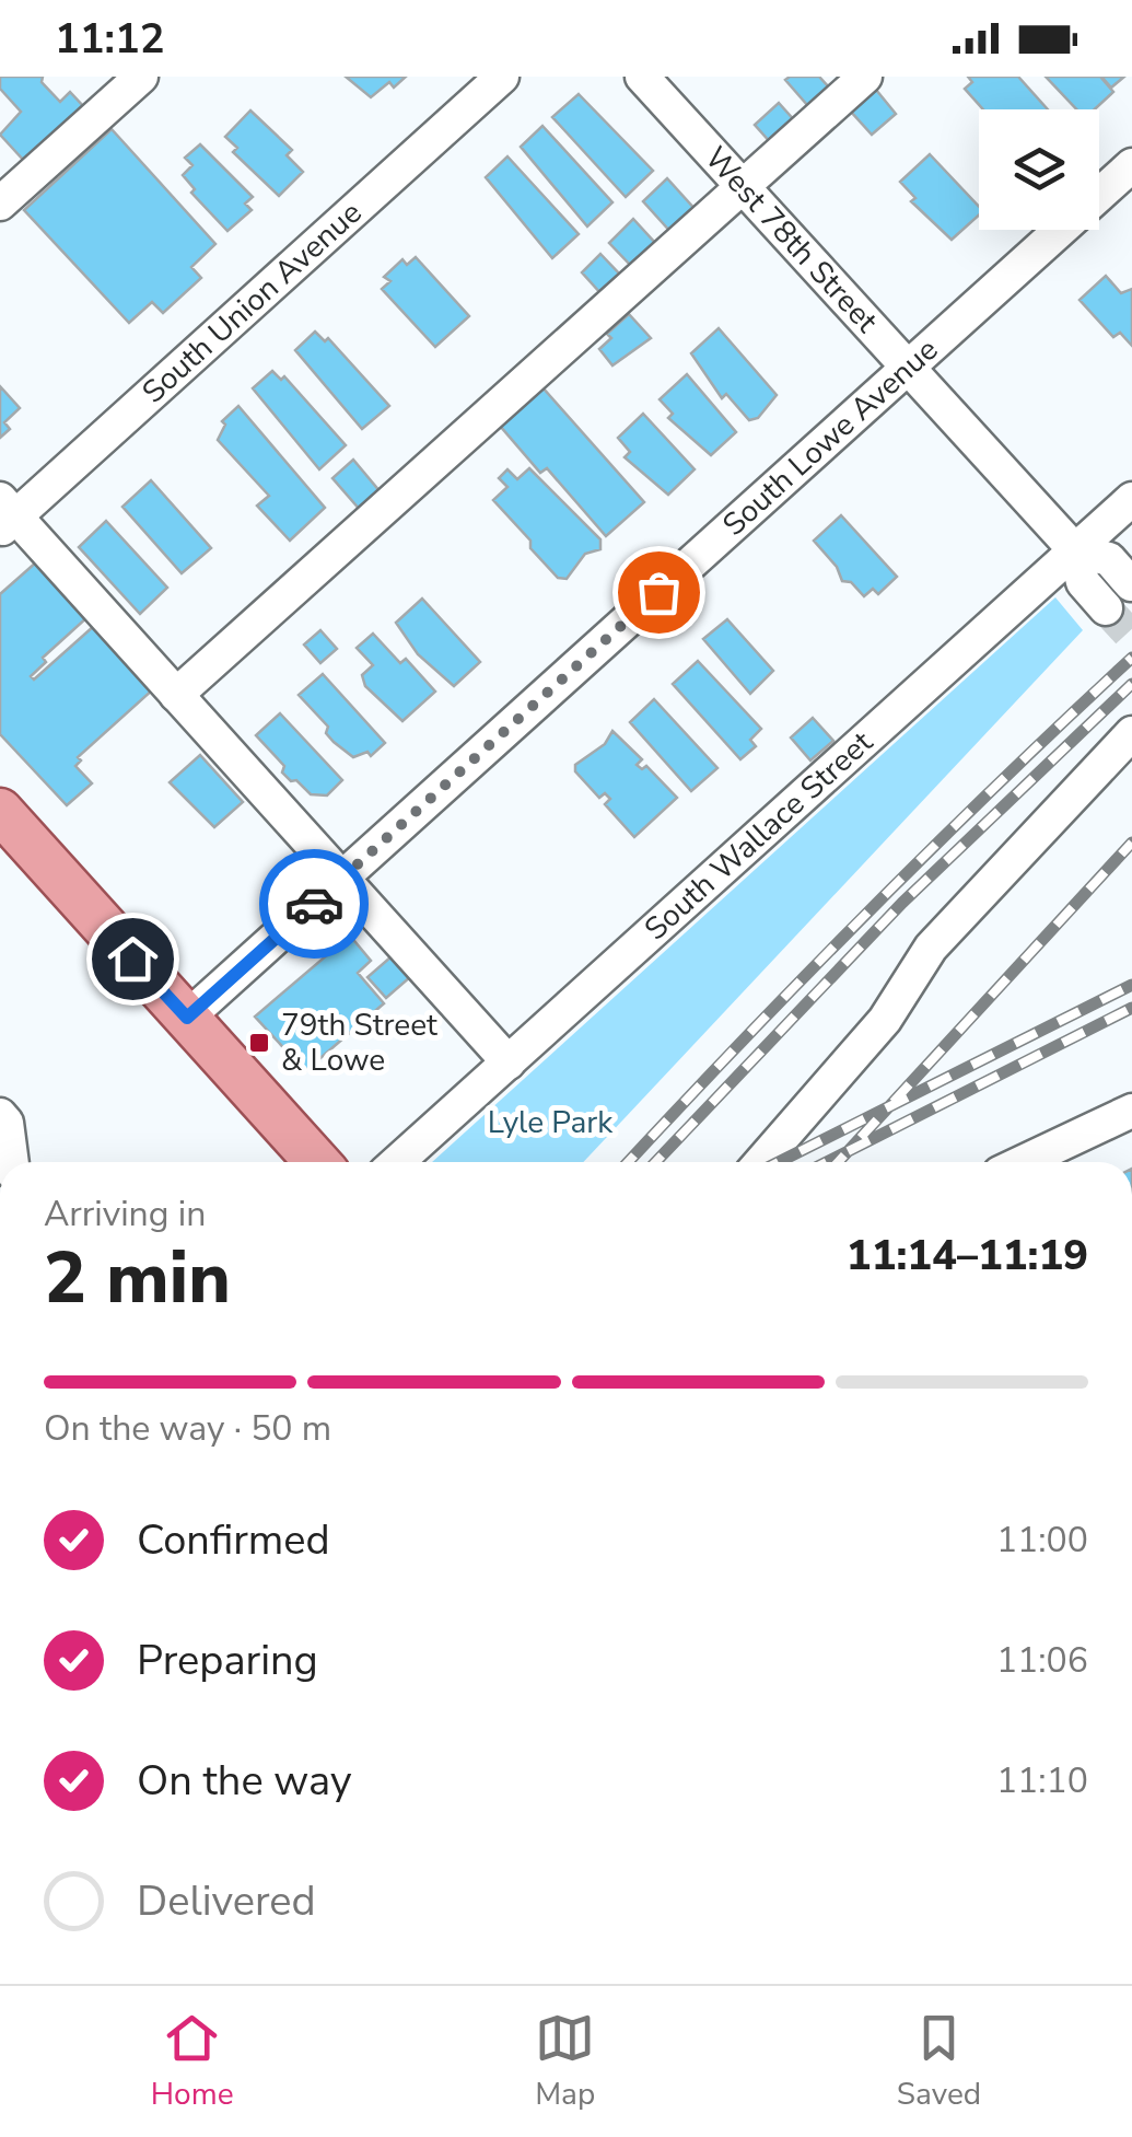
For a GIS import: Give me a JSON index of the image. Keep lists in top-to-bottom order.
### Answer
{
  "streets": {
    "street": [
      "West 78th Street",
      "South Union Avenue",
      "South Lowe Avenue",
      "South Wallace Street"
    ]
  },
  "crossings": [
    ["West 78th Street", "South Lowe Avenue"],
    ["West 78th Street", "South Wallace Street"]
  ],
  "parks": ["Lyle Park"],
  "places": {
    "transit": ["79th Street & Lowe"]
  },
  "page": {
    "status": "11:12",
    "heading": ["2 min", "Arriving in", "11:14–11:19"],
    "bar": "On the way · 50 m",
    "list": [
      ["Confirmed", "11:00"],
      ["Preparing", "11:06"],
      ["On the way", "11:10"],
      "Delivered"
    ],
    "tabs": ["Home", "Map", "Saved"]
  }
}
